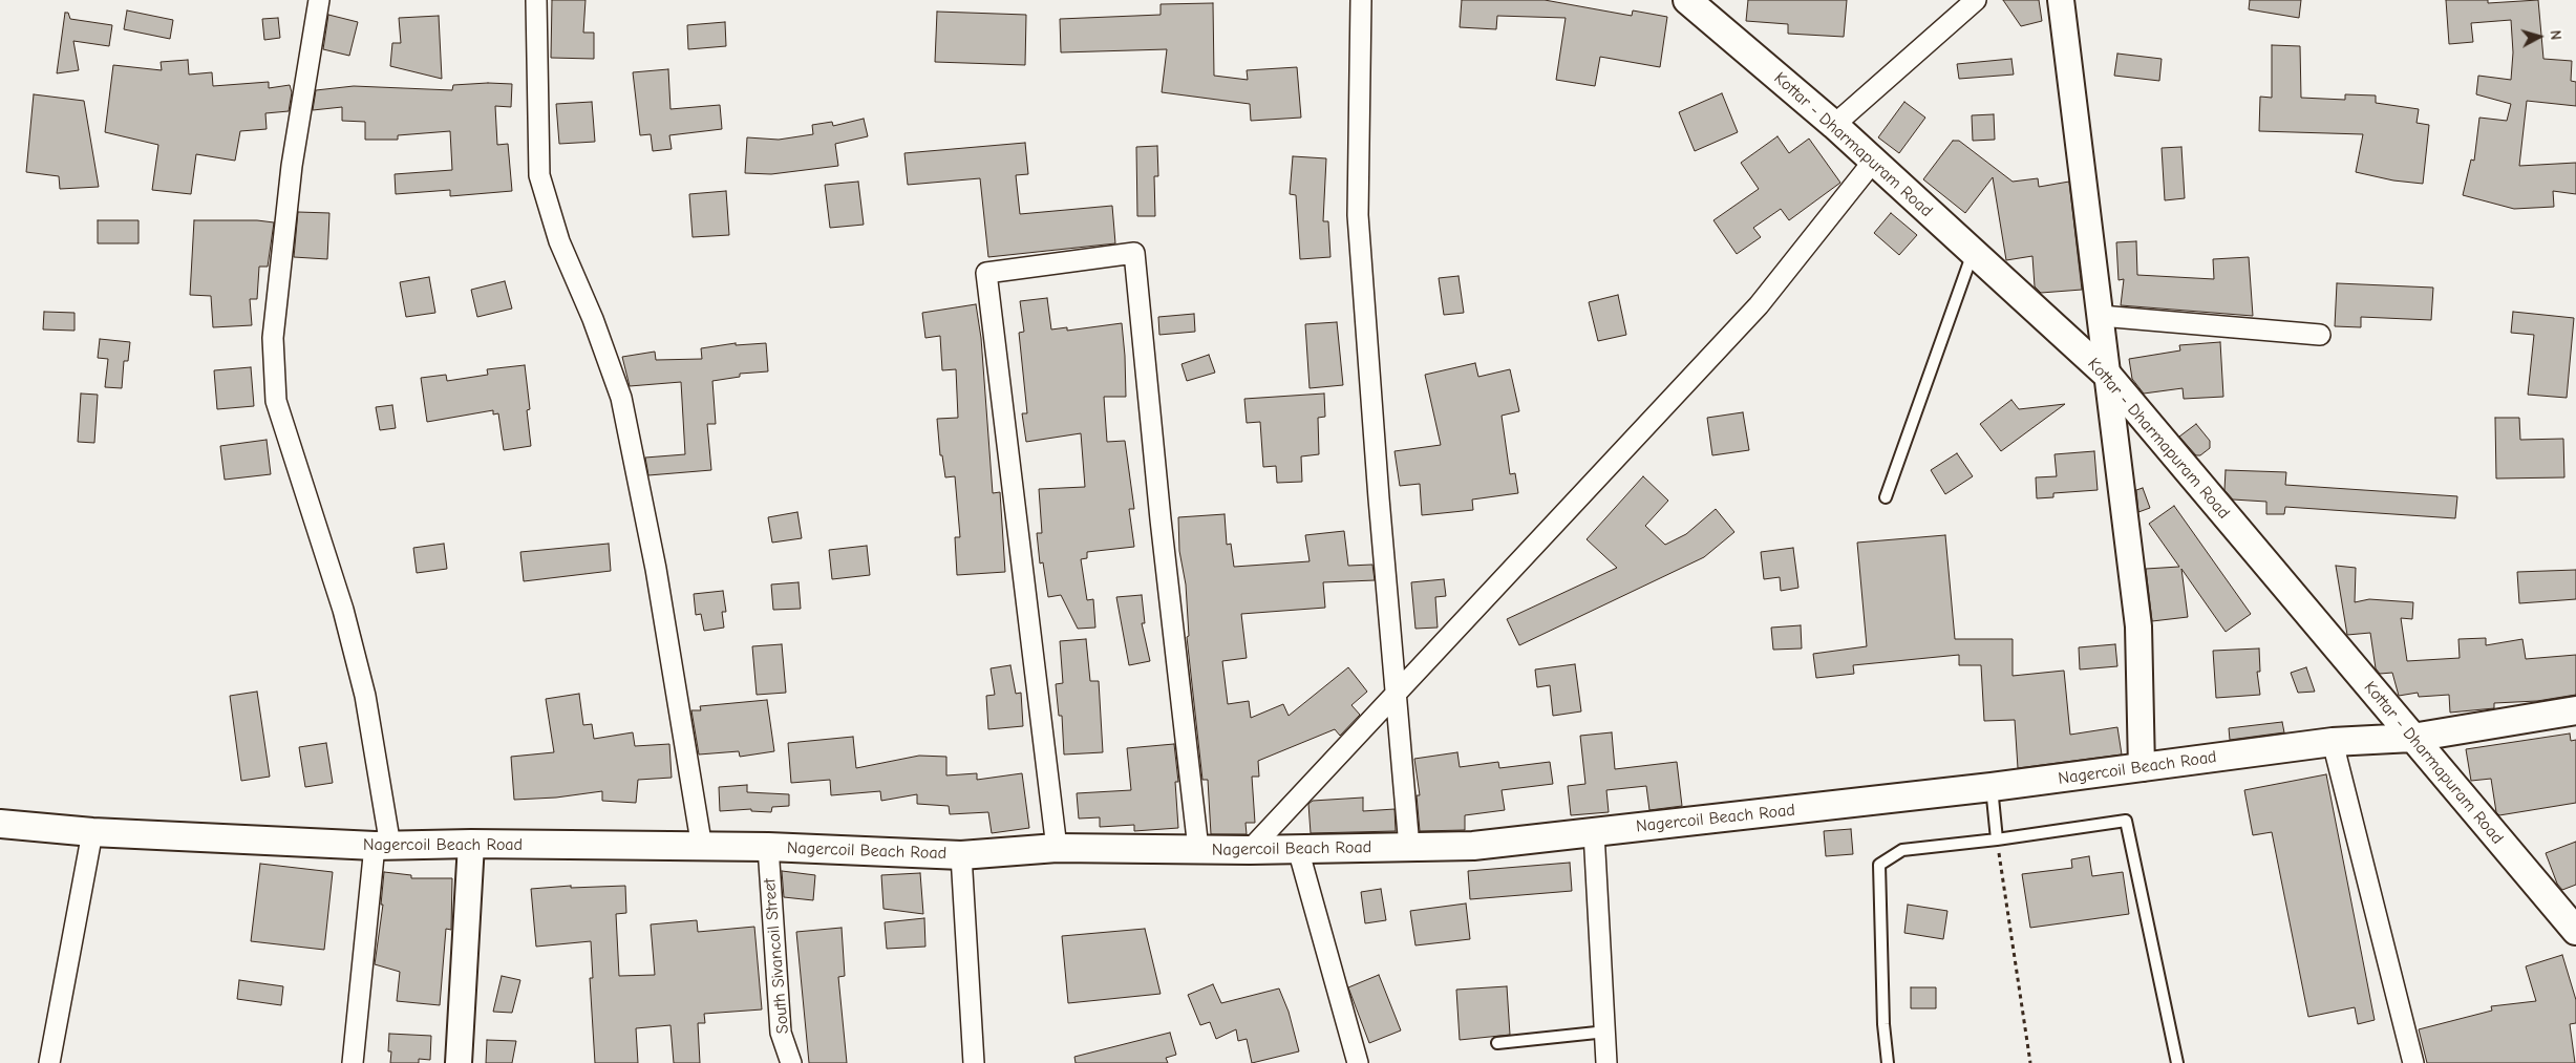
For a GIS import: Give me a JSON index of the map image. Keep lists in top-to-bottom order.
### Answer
{
  "streets": {
    "main road": ["Kottar - Dharmapuram Road", "Nagercoil Beach Road"],
    "street": ["South Sivancoil Street"]
  },
  "crossings": [
    ["Kottar - Dharmapuram Road", "Nagercoil Beach Road"],
    ["Nagercoil Beach Road", "South Sivancoil Street"]
  ],
  "north": "right"
}
